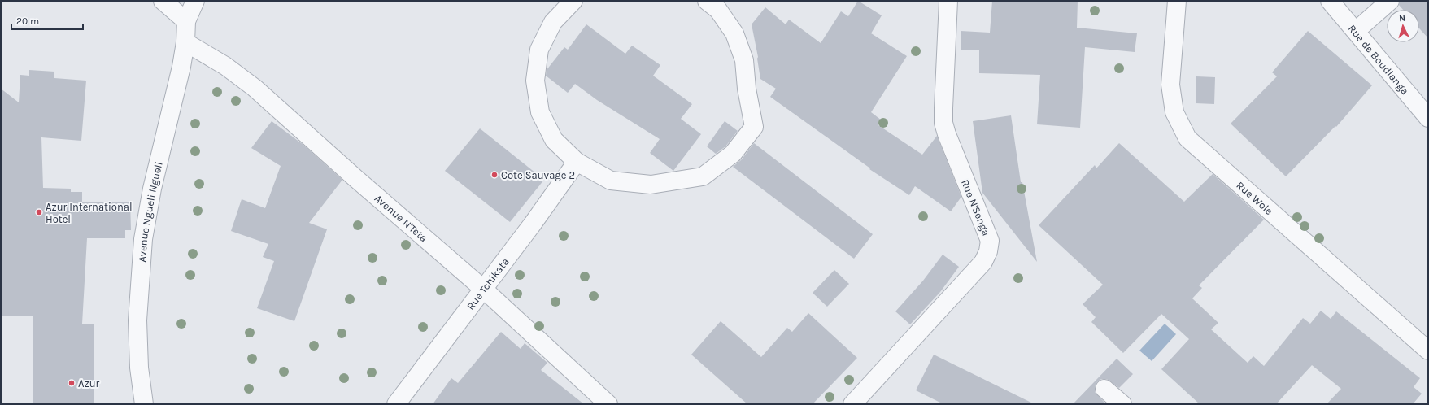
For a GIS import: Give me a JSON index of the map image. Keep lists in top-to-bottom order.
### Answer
{
  "streets": {
    "street": [
      "Rue de Boudianga",
      "Rue Wole",
      "Rue N'Senga",
      "Avenue Ngueli Ngueli",
      "Avenue N'Teta",
      "Rue Tchikata"
    ]
  },
  "crossings": [
    ["Avenue Ngueli Ngueli", "Avenue N'Teta"],
    ["Avenue N'Teta", "Rue Tchikata"]
  ],
  "places": ["Cote Sauvage 2", "Azur International Hotel", "Azur"],
  "scale_bar": "20 m",
  "north": "top"
}
